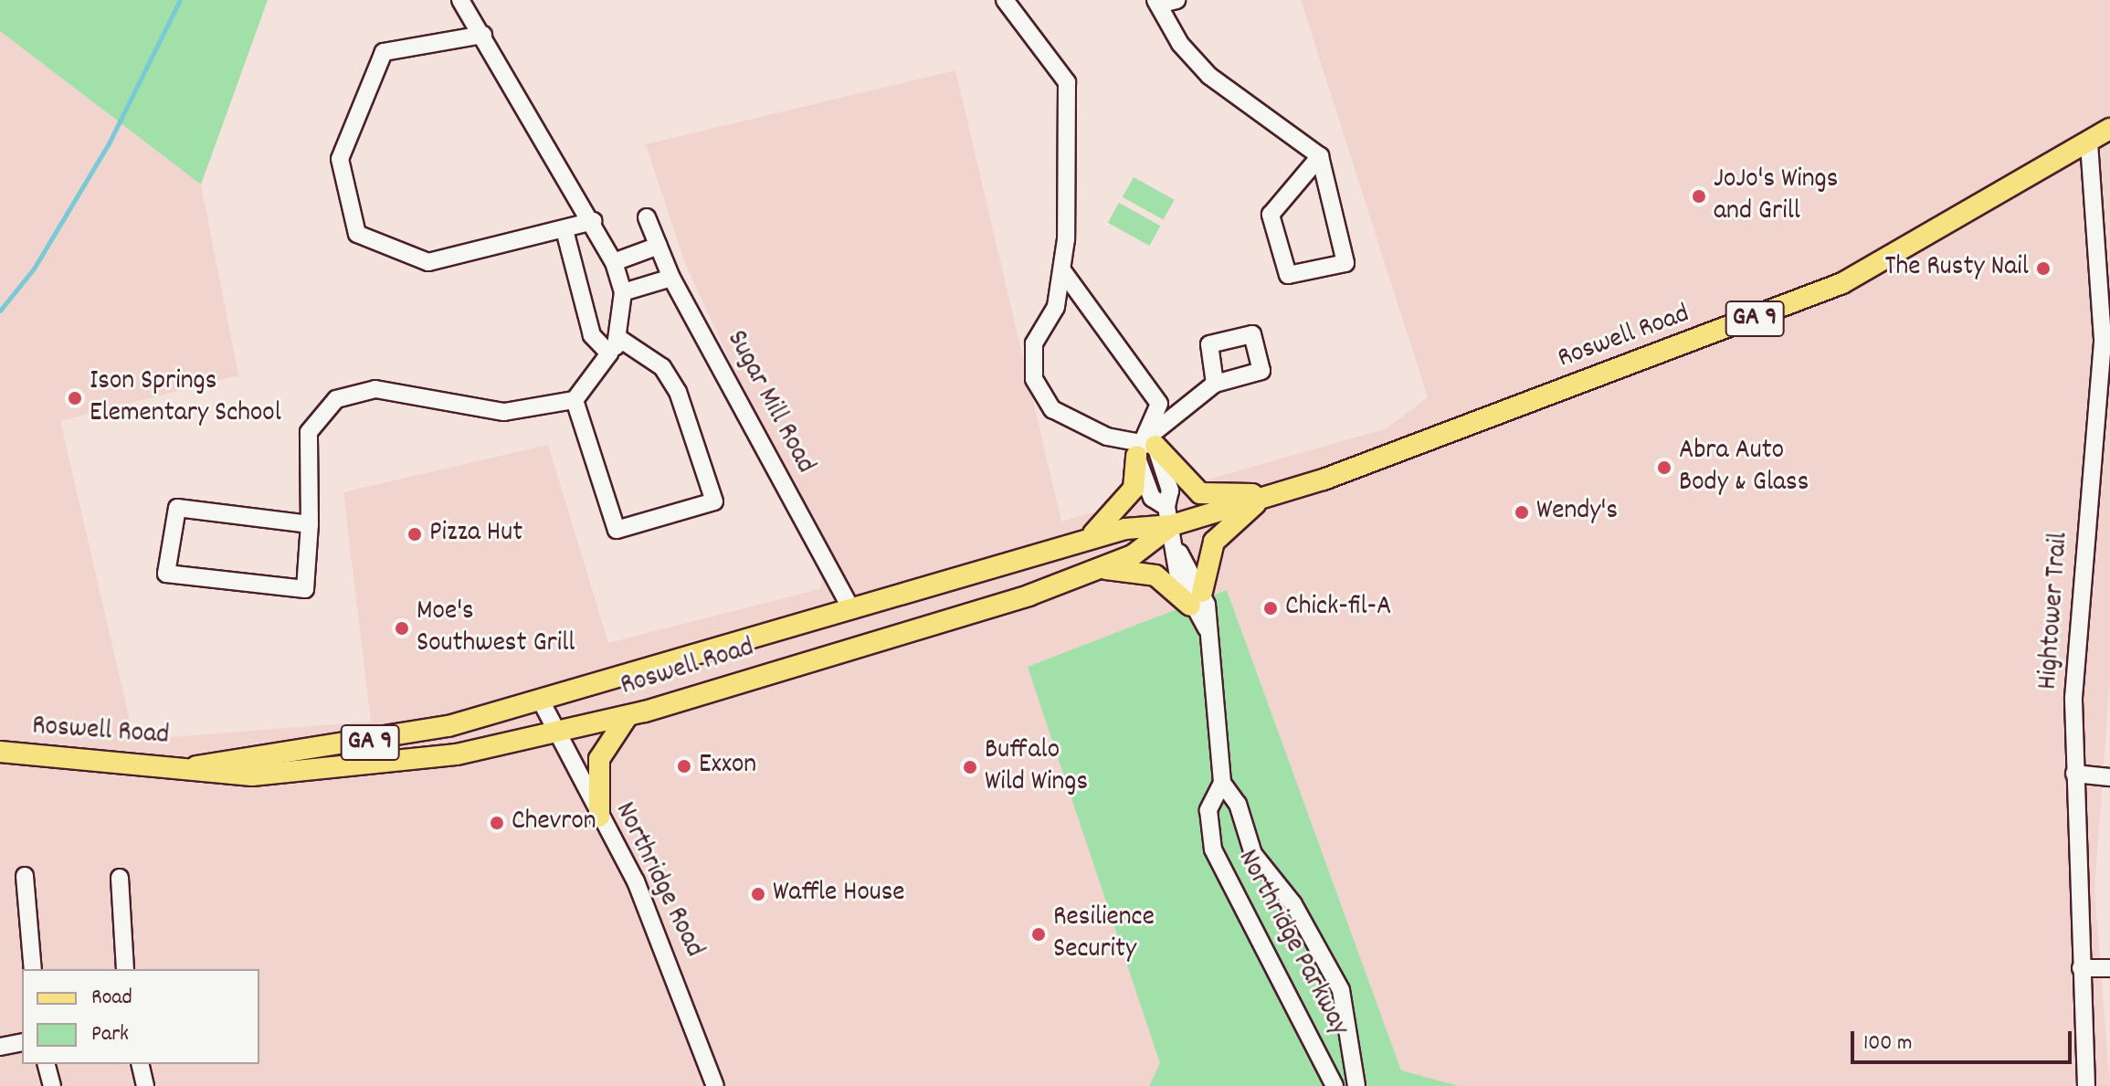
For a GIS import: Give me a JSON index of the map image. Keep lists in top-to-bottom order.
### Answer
{
  "streets": {
    "main road": ["GA 9", "Roswell Road"],
    "street": [
      "Sugar Mill Road",
      "Hightower Trail",
      "Northridge Road",
      "Northridge Parkway"
    ]
  },
  "crossings": [
    ["Roswell Road", "Sugar Mill Road"],
    ["Roswell Road", "Hightower Trail"],
    ["Roswell Road", "Northridge Road"],
    ["Roswell Road", "Northridge Parkway"]
  ],
  "places": [
    "JoJo's Wings and Grill",
    "The Rusty Nail",
    "Ison Springs Elementary School",
    "Abra Auto Body & Glass",
    "Wendy's",
    "Pizza Hut",
    "Chick-fil-A",
    "Moe's Southwest Grill",
    "Exxon",
    "Buffalo Wild Wings",
    "Chevron",
    "Waffle House",
    "Resilience Security"
  ],
  "legend": ["Road", "Park"],
  "scale_bar": "100 m"
}
